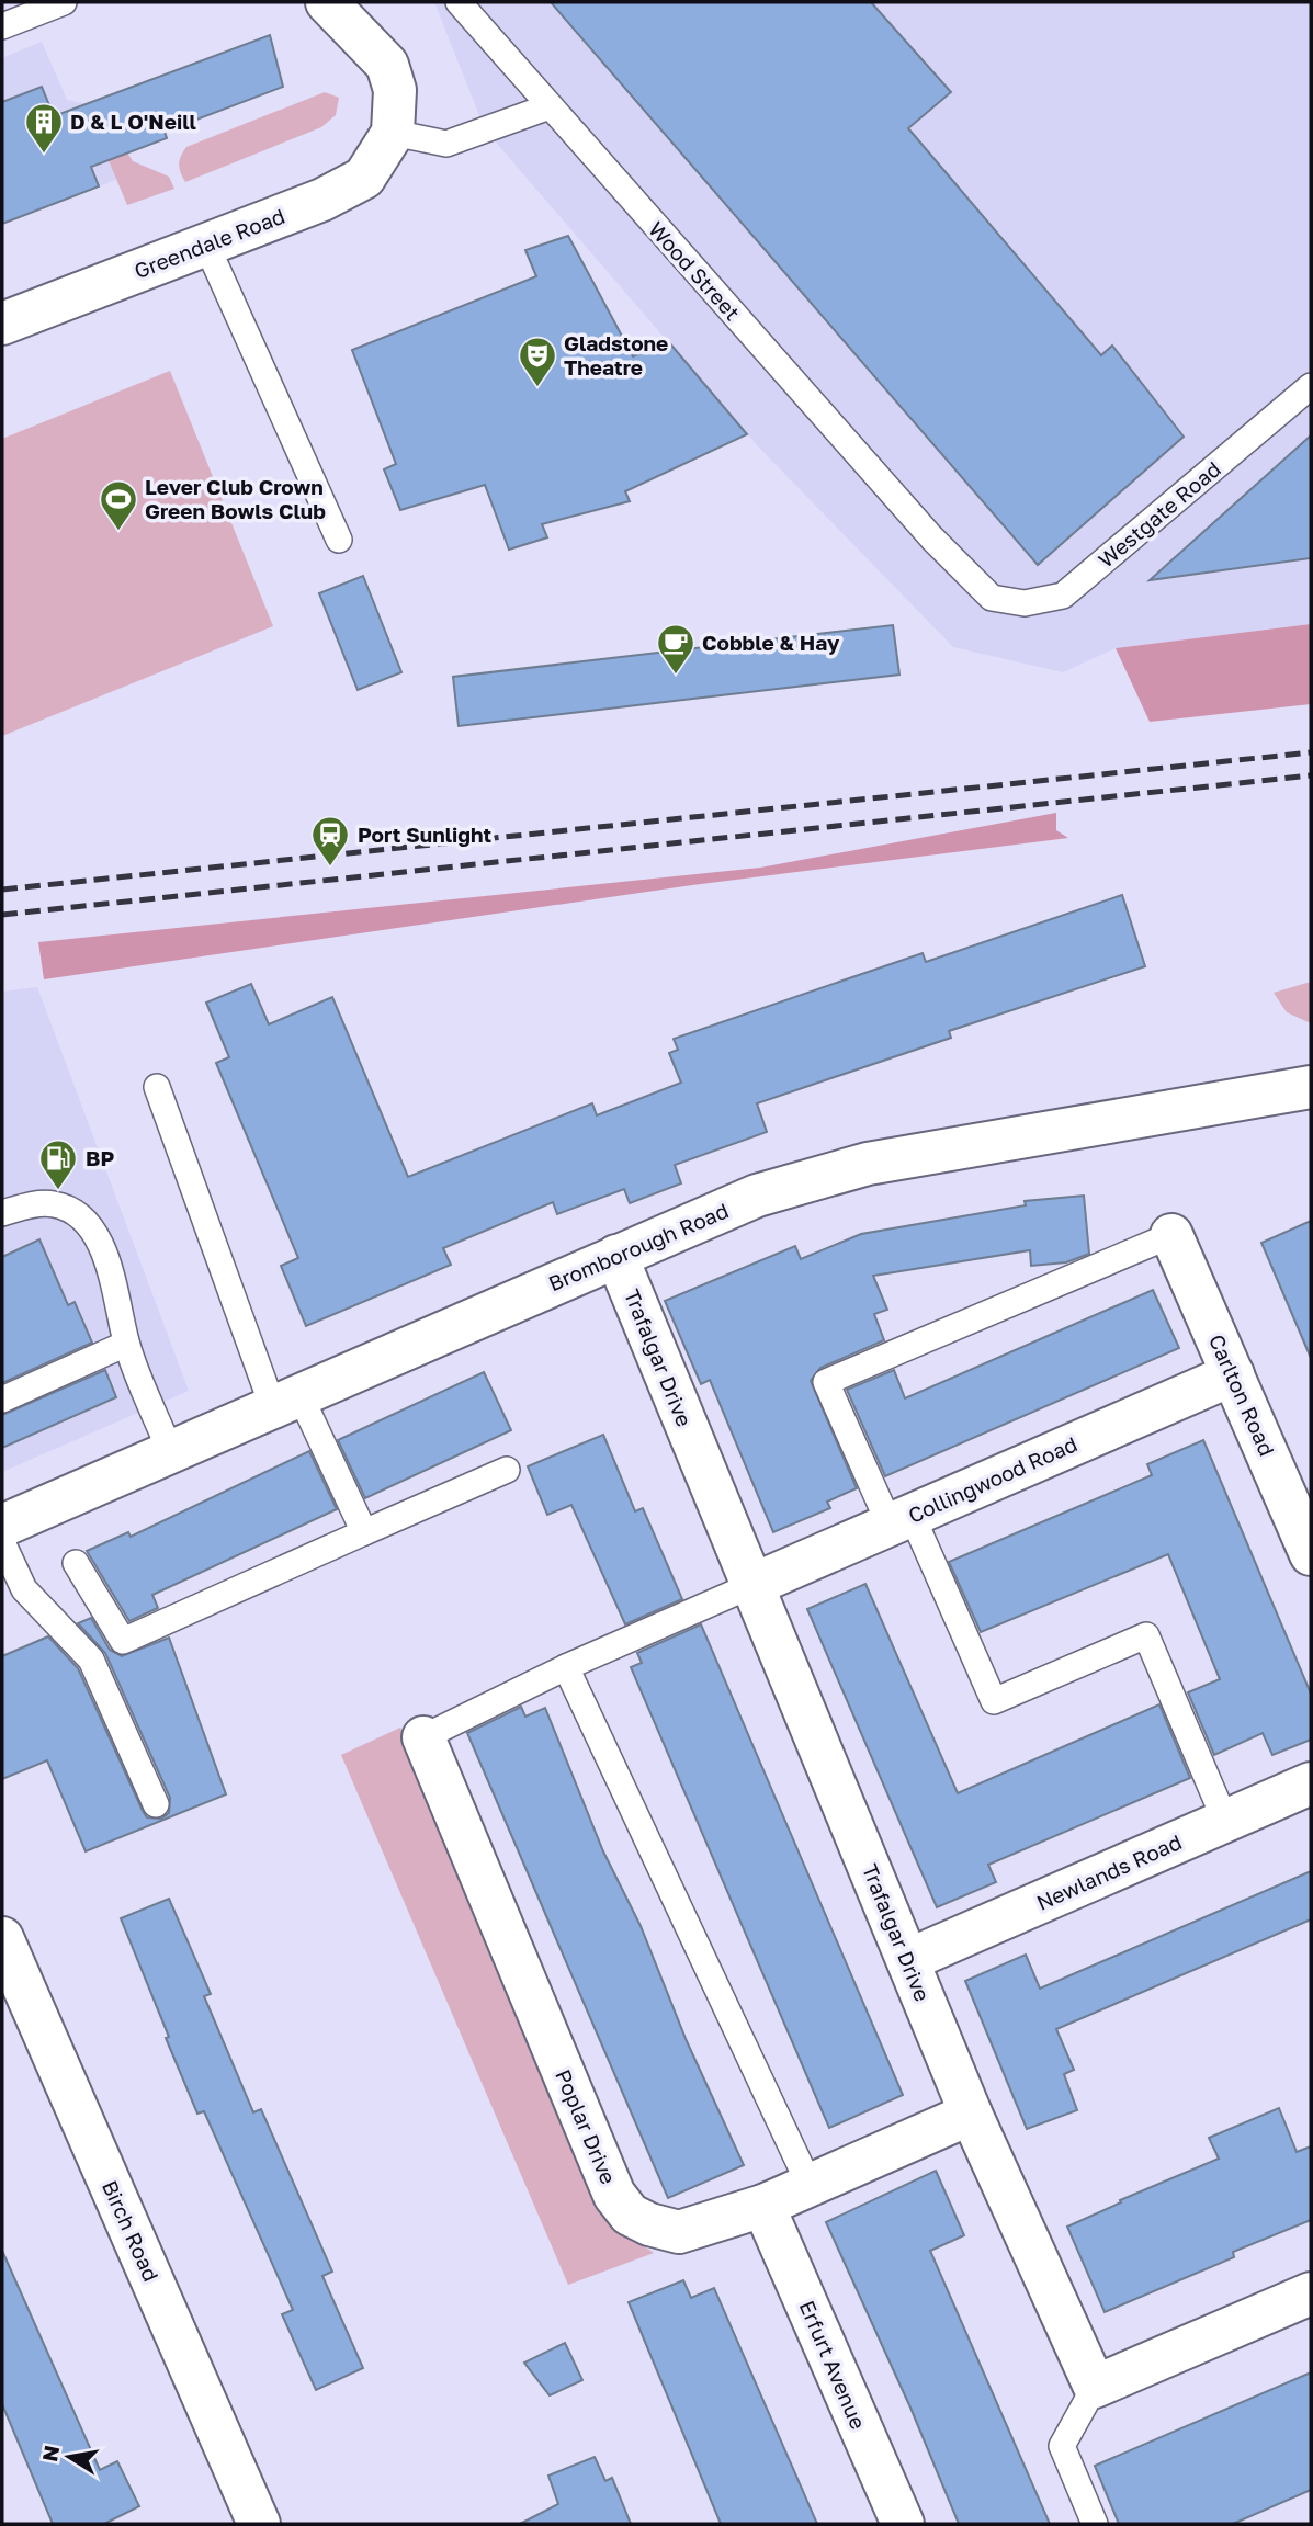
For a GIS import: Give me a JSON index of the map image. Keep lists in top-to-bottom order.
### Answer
{
  "streets": {
    "street": [
      "Greendale Road",
      "Bromborough Road",
      "Trafalgar Drive",
      "Carlton Road",
      "Collingwood Road",
      "Newlands Road",
      "Poplar Drive",
      "Birch Road",
      "Erfurt Avenue"
    ],
    "lane": ["Wood Street", "Westgate Road"]
  },
  "crossings": [
    ["Wood Street", "Westgate Road"],
    ["Bromborough Road", "Trafalgar Drive"],
    ["Trafalgar Drive", "Collingwood Road"],
    ["Trafalgar Drive", "Newlands Road"],
    ["Trafalgar Drive", "Poplar Drive"],
    ["Carlton Road", "Collingwood Road"],
    ["Poplar Drive", "Erfurt Avenue"]
  ],
  "places": {
    "building": ["D & L O'Neill"],
    "theatre": ["Gladstone Theatre"],
    "sports": ["Lever Club Crown Green Bowls Club"],
    "cafe": ["Cobble & Hay"],
    "station": ["Port Sunlight"],
    "fuel station": ["BP"]
  },
  "north": "left"
}
